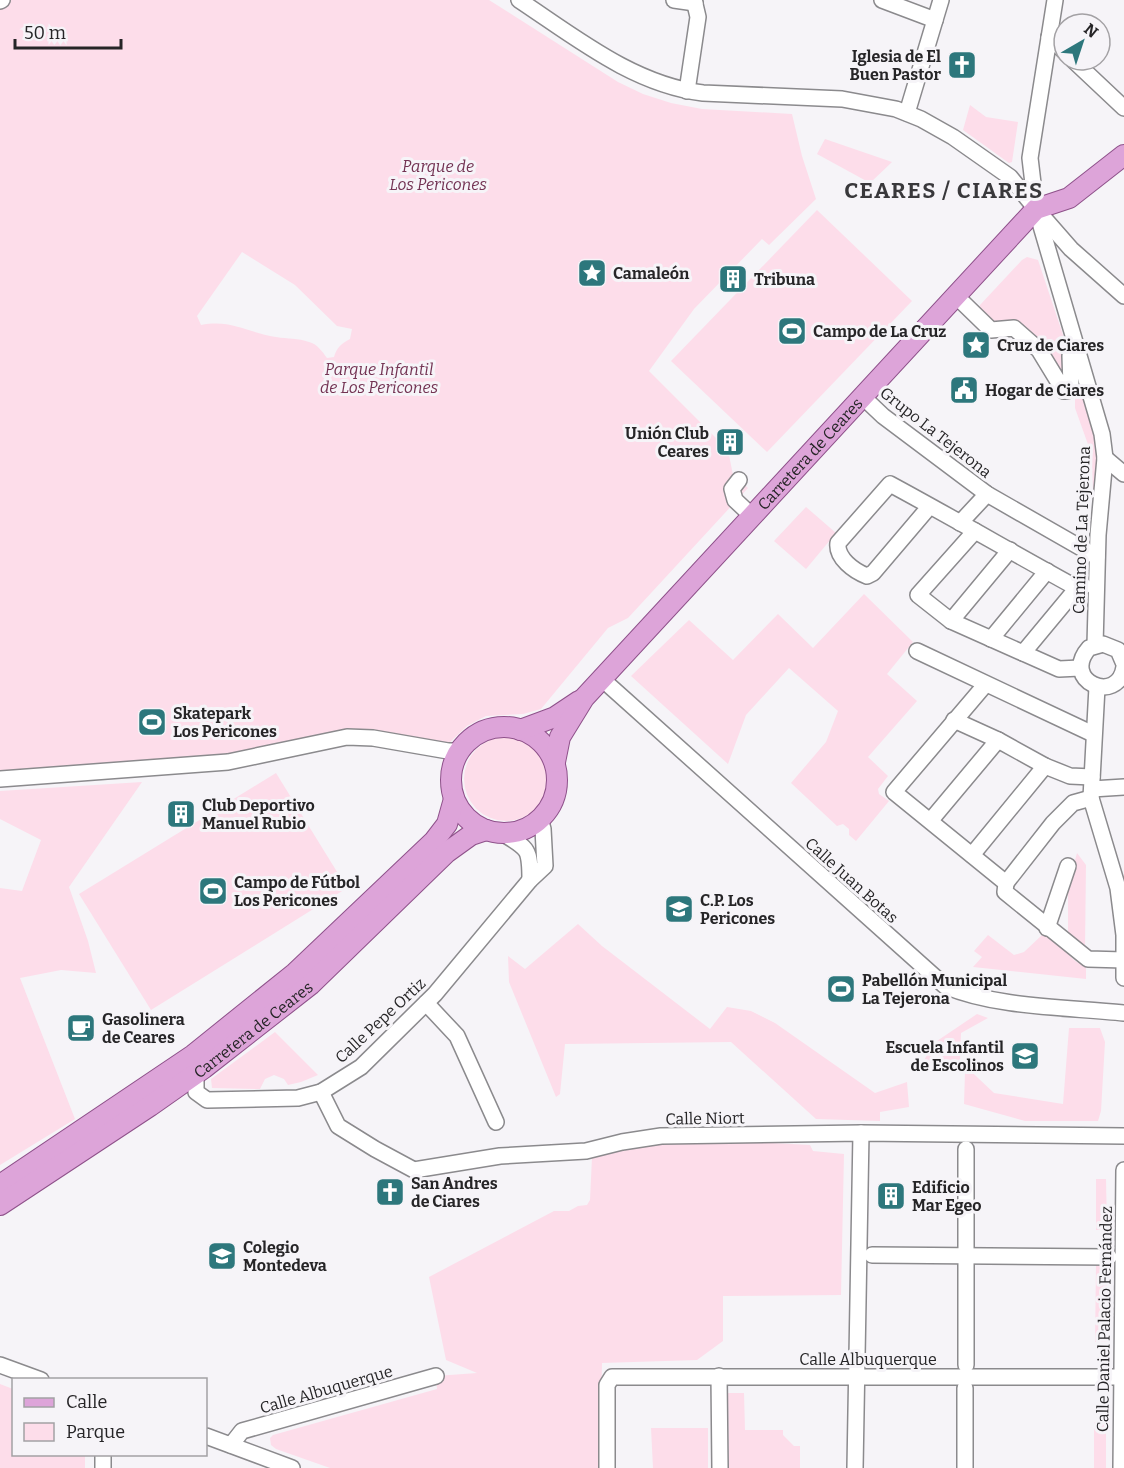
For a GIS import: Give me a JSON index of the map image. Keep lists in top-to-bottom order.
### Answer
{
  "streets": {
    "main road": ["Carretera de Ceares"],
    "street": [
      "Grupo La Tejerona",
      "Camino de La Tejerona",
      "Calle Juan Botas",
      "Calle Pepe Ortiz",
      "Calle Niort",
      "Calle Daniel Palacio Fernández",
      "Calle Albuquerque"
    ]
  },
  "crossings": [
    ["Grupo La Tejerona", "Carretera de Ceares"],
    ["Grupo La Tejerona", "Camino de La Tejerona"],
    ["Carretera de Ceares", "Camino de La Tejerona"],
    ["Carretera de Ceares", "Calle Juan Botas"],
    ["Carretera de Ceares", "Calle Pepe Ortiz"],
    ["Calle Pepe Ortiz", "Calle Niort"],
    ["Calle Daniel Palacio Fernández", "Calle Albuquerque"]
  ],
  "districts": ["CEARES / CIARES"],
  "parks": ["Parque de Los Pericones", "Parque Infantil de Los Pericones"],
  "places": {
    "church": ["Iglesia de El Buen Pastor", "San Andres de Ciares"],
    "place": ["Camaleón", "Cruz de Ciares"],
    "building": [
      "Tribuna",
      "Unión Club Ceares",
      "Club Deportivo Manuel Rubio",
      "Edificio Mar Egeo"
    ],
    "sports": [
      "Campo de La Cruz",
      "Skatepark Los Pericones",
      "Campo de Fútbol Los Pericones",
      "Pabellón Municipal La Tejerona"
    ],
    "public building": ["Hogar de Ciares"],
    "school or university": ["C.P. Los Pericones", "Escuela Infantil de Escolinos", "Colegio Montedeva"],
    "cafe": ["Gasolinera de Ceares"]
  },
  "legend": ["Calle", "Parque"],
  "scale_bar": "50 m",
  "north": "top right"
}
